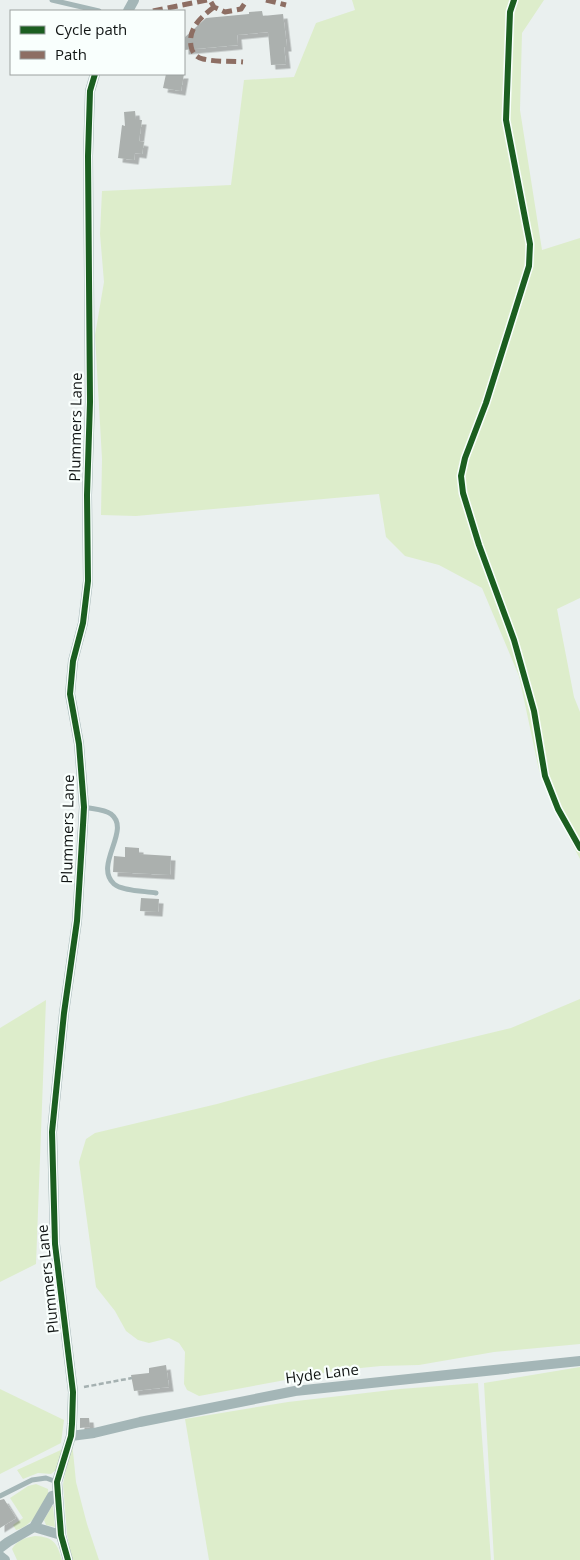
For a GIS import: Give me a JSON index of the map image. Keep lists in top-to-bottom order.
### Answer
{
  "streets": {
    "street": ["Plummers Lane", "Hyde Lane"]
  },
  "crossings": [
    ["Plummers Lane", "Hyde Lane"]
  ],
  "legend": ["Cycle path", "Path"]
}
